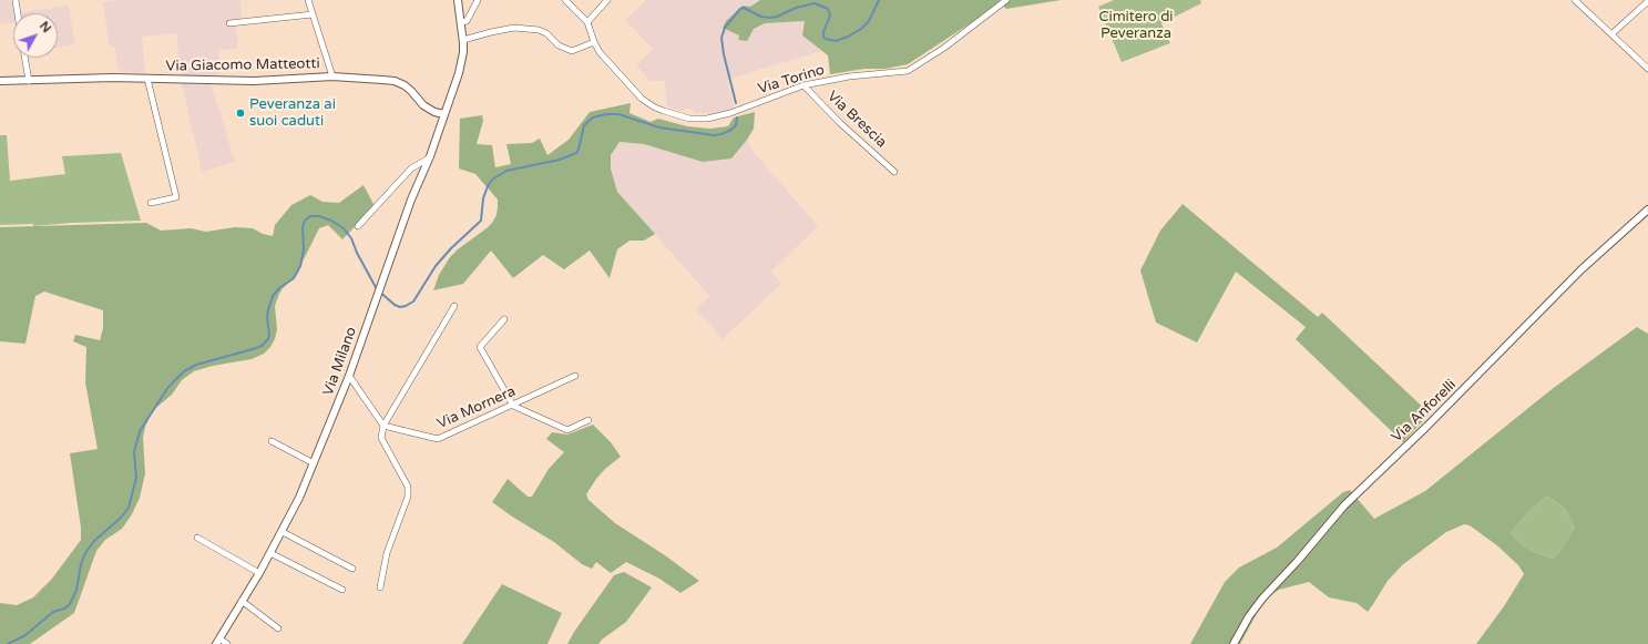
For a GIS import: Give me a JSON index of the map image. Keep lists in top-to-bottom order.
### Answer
{
  "streets": {
    "street": [
      "Via Giacomo Matteotti",
      "Via Torino",
      "Via Brescia",
      "Via Milano",
      "Via Mornera",
      "Via Anforelli"
    ]
  },
  "crossings": [
    ["Via Giacomo Matteotti", "Via Milano"],
    ["Via Torino", "Via Brescia"]
  ],
  "parks": ["Cimitero di Peveranza"],
  "places": ["Peveranza ai suoi caduti"],
  "north": "top right"
}
